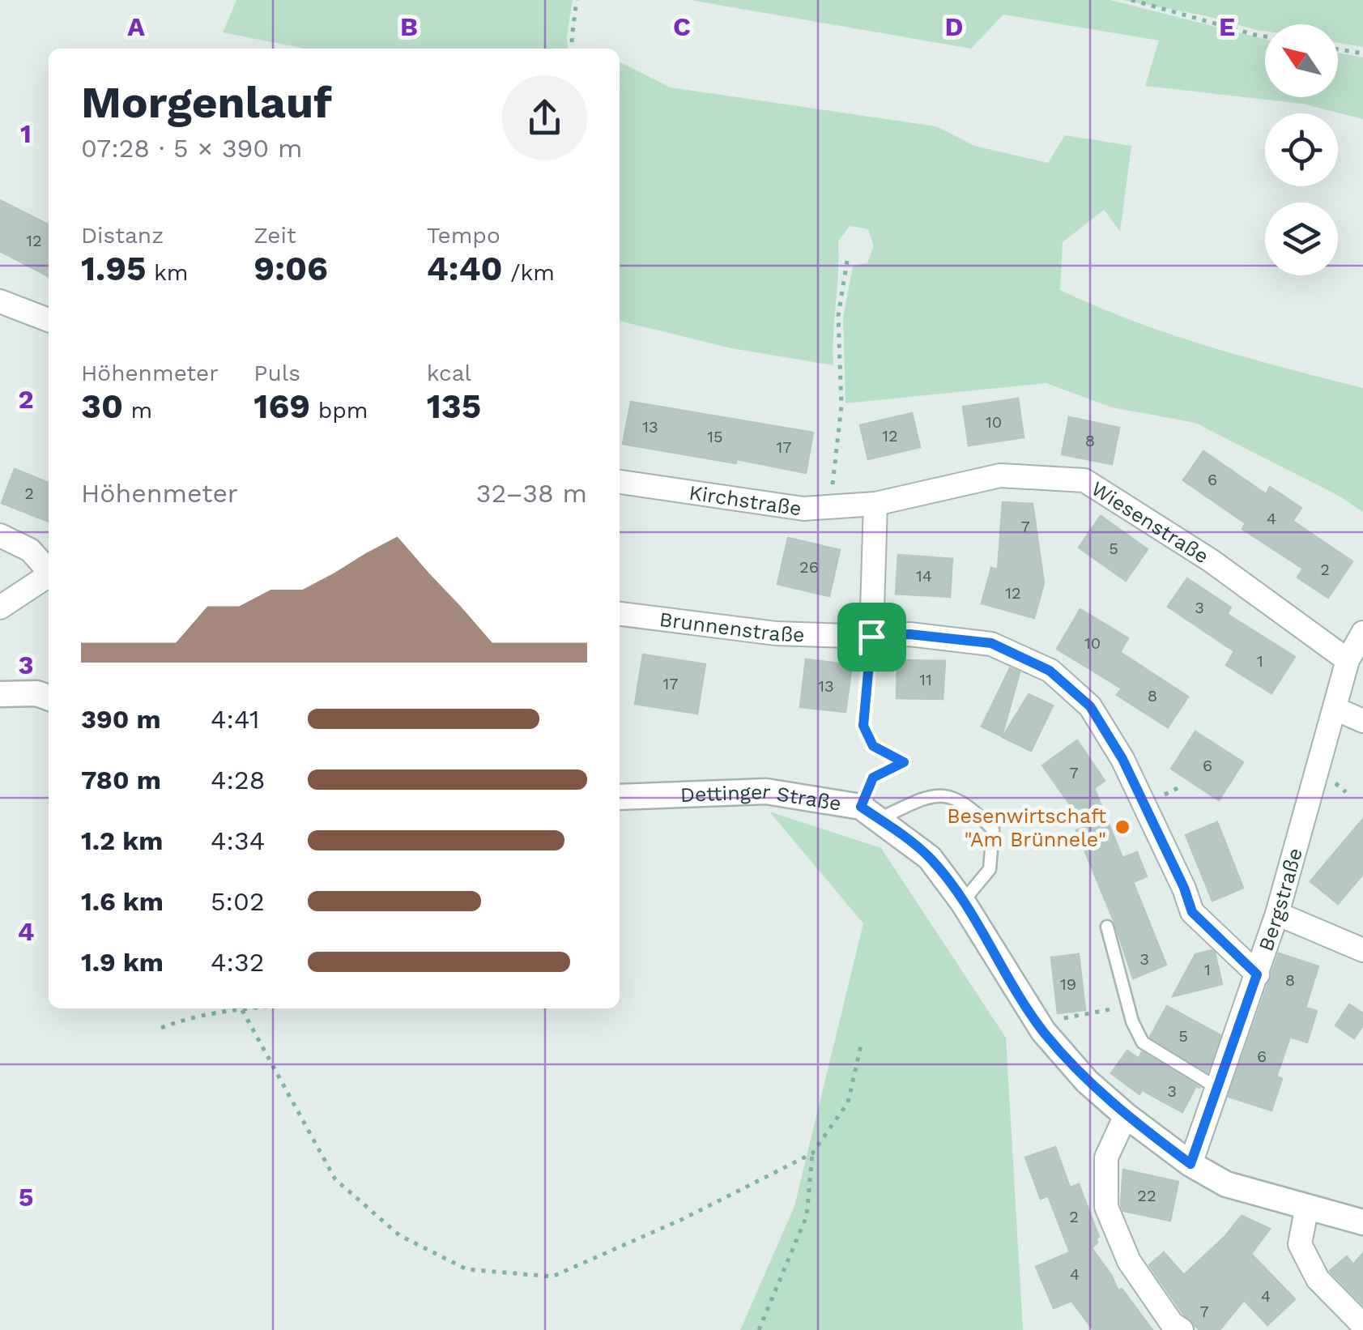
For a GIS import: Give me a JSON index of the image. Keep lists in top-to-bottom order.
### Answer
{
  "streets": {
    "street": [
      "Kirchstraße",
      "Wiesenstraße",
      "Brunnenstraße",
      "Dettinger Straße",
      "Bergstraße"
    ]
  },
  "crossings": [
    ["Kirchstraße", "Wiesenstraße"],
    ["Wiesenstraße", "Bergstraße"],
    ["Brunnenstraße", "Bergstraße"],
    ["Dettinger Straße", "Bergstraße"]
  ],
  "places": ["Besenwirtschaft \"Am Brünnele\""],
  "house_numbers": [
    "12",
    "10",
    "13",
    "12",
    "15",
    "8",
    "17",
    "6",
    "2",
    "4",
    "7",
    "5",
    "26",
    "2",
    "14",
    "12",
    "3",
    "10",
    "1",
    "11",
    "17",
    "13",
    "8",
    "6",
    "7",
    "3",
    "1",
    "8",
    "19",
    "5",
    "6",
    "3",
    "22",
    "2",
    "4",
    "4",
    "7"
  ],
  "north": "top left",
  "page": {
    "heading": ["Morgenlauf", "07:28 · 5 × 390 m"],
    "stats": [
      ["Distanz", "1.95 km"],
      ["Zeit", "9:06"],
      ["Tempo", "4:40 /km"],
      ["Höhenmeter", "30 m"],
      ["Puls", "169 bpm"],
      ["kcal", "135"]
    ],
    "chart": ["Höhenmeter", "32–38 m"],
    "list": [
      {
        "name": "390 m",
        "note": "4:41"
      },
      {
        "name": "780 m",
        "note": "4:28"
      },
      {
        "name": "1.2 km",
        "note": "4:34"
      },
      {
        "name": "1.6 km",
        "note": "5:02"
      },
      {
        "name": "1.9 km",
        "note": "4:32"
      }
    ]
  },
  "grid": {
    "columns": [
      "A",
      "B",
      "C",
      "D",
      "E"
    ],
    "rows": [
      "1",
      "2",
      "3",
      "4",
      "5"
    ]
  }
}
